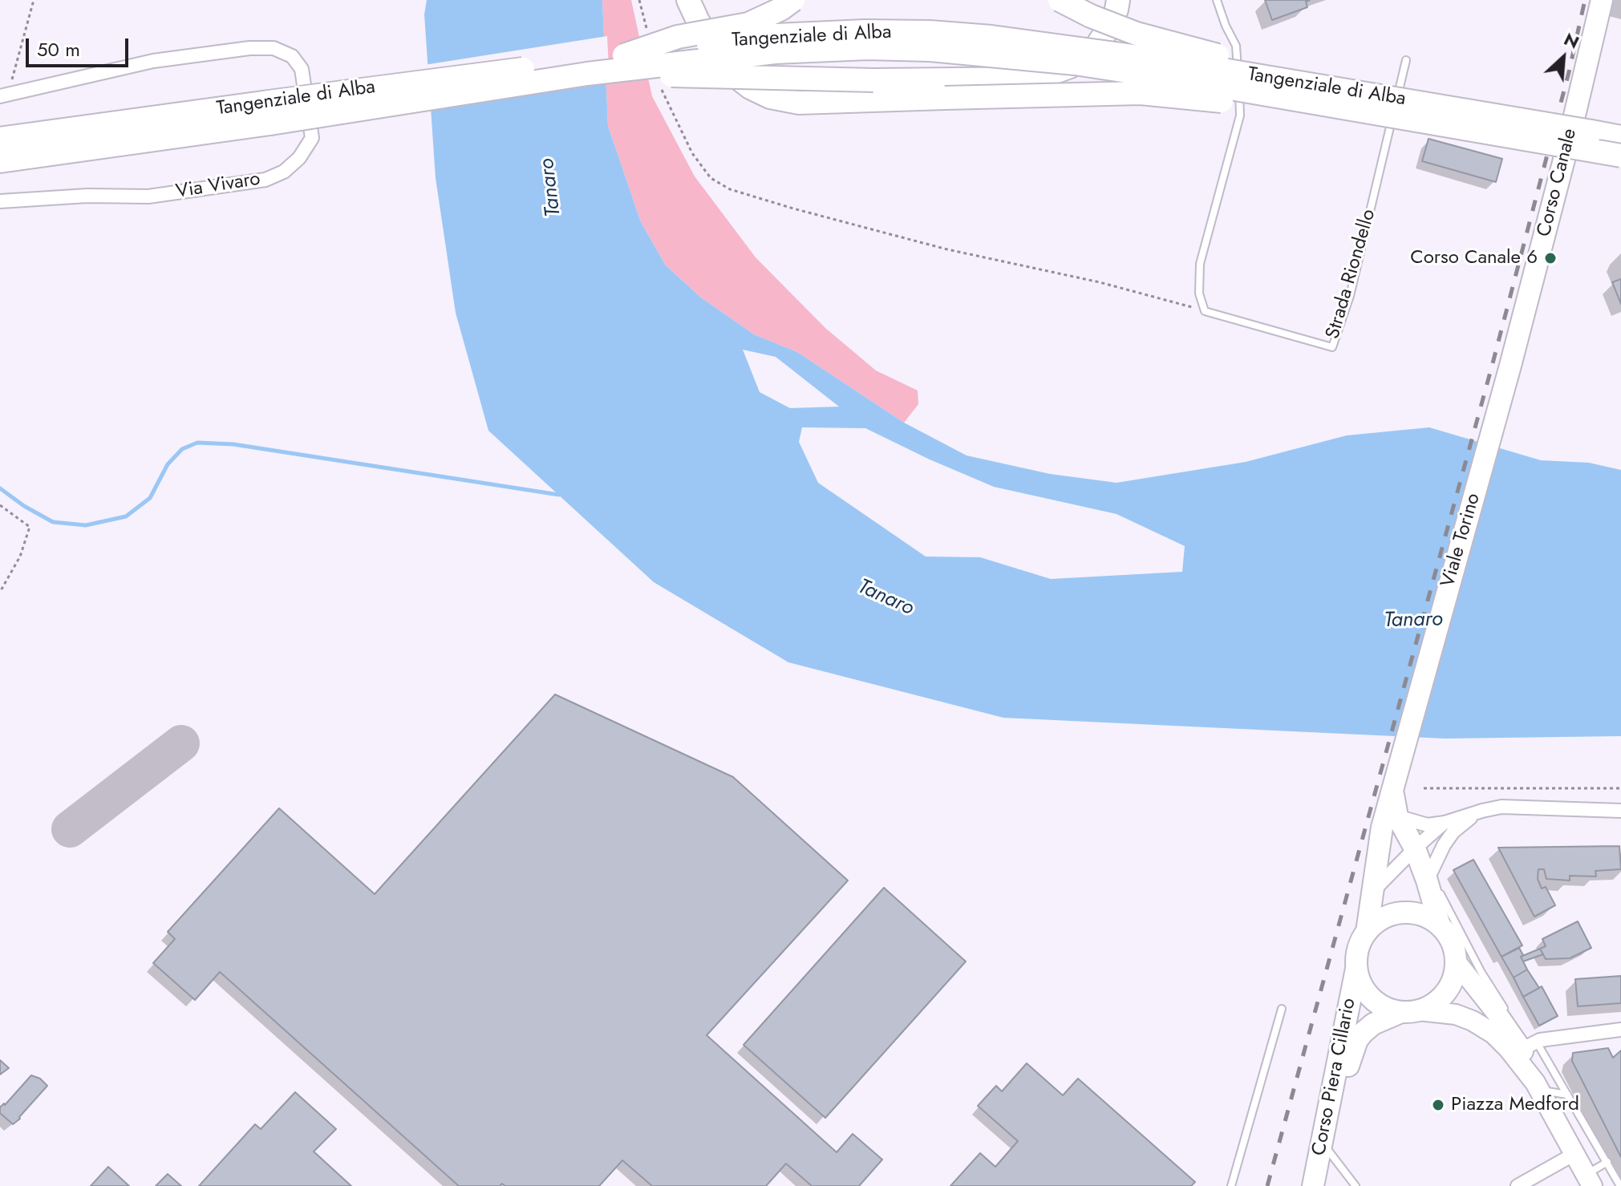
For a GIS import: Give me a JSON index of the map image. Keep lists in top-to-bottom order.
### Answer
{
  "streets": {
    "highway": ["Tangenziale di Alba"],
    "main road": ["Corso Canale", "Viale Torino", "Corso Piera Cillario"],
    "street": ["Via Vivaro"],
    "lane": ["Strada Riondello"]
  },
  "crossings": [
    ["Corso Canale", "Viale Torino"],
    ["Viale Torino", "Corso Piera Cillario"]
  ],
  "water": ["Tanaro"],
  "places": ["Corso Canale 6", "Piazza Medford"],
  "scale_bar": "50 m",
  "north": "top right"
}
